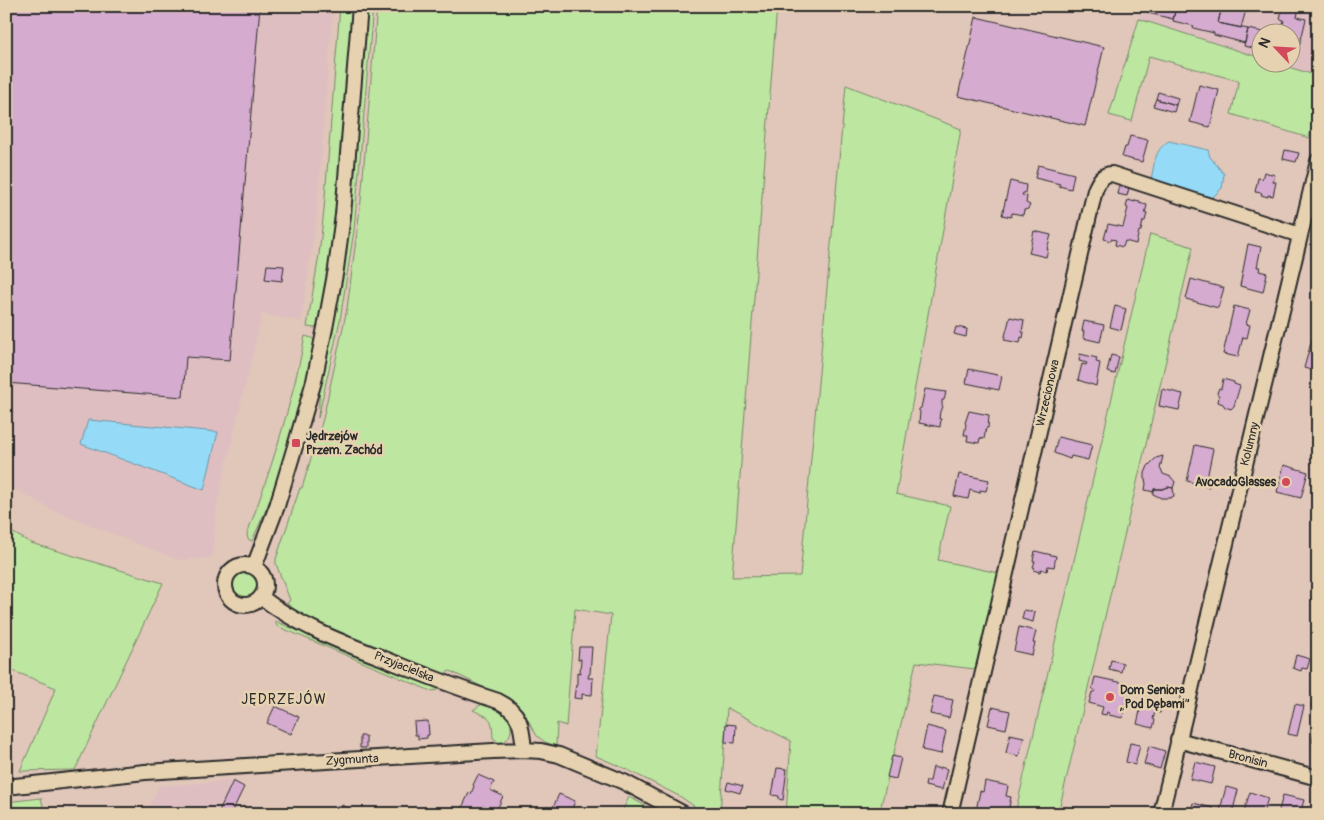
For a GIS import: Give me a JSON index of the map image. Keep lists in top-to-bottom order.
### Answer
{
  "streets": {
    "street": [
      "Wrzecionowa",
      "Kolumny",
      "Przyjacielska",
      "Bronisin",
      "Zygmunta"
    ]
  },
  "crossings": [
    ["Wrzecionowa", "Kolumny"],
    ["Kolumny", "Bronisin"],
    ["Przyjacielska", "Zygmunta"]
  ],
  "districts": ["JĘDRZEJÓW"],
  "places": {
    "transit": ["Jędrzejów Przem. Zachód"],
    "other": ["AvocadoGlasses", "Dom Seniora „Pod Dębami”"]
  },
  "north": "top left"
}
